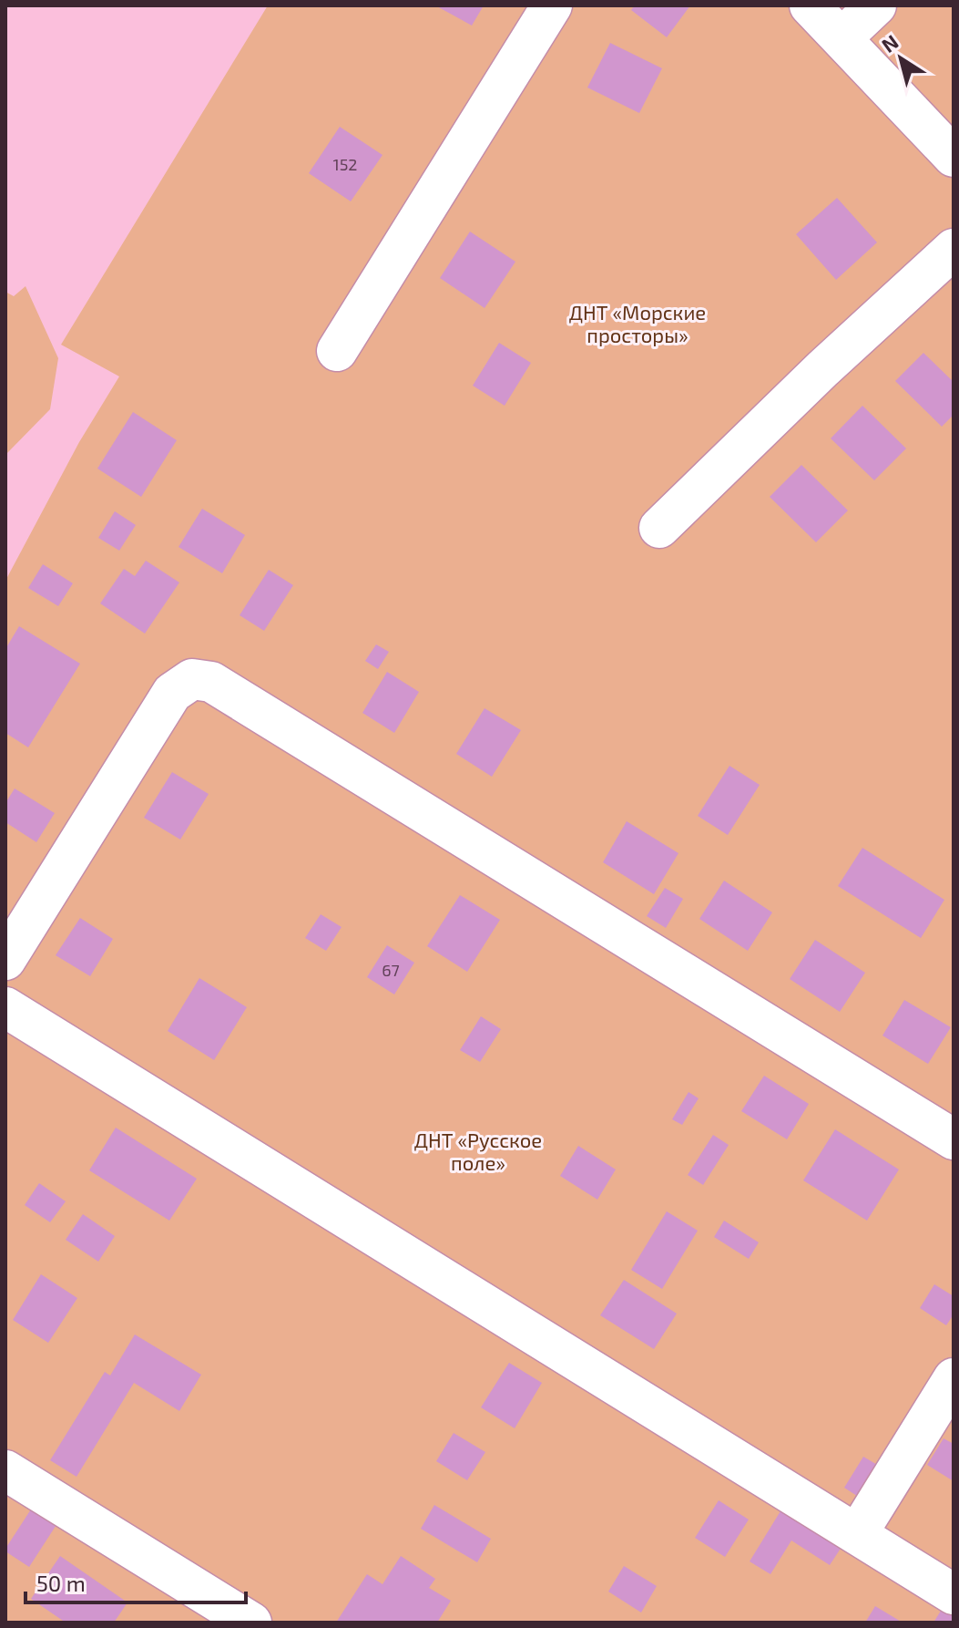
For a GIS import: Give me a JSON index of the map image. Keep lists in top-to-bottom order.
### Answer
{
  "parks": ["ДНТ «Морские просторы»", "ДНТ «Русское поле»"],
  "house_numbers": ["152", "67"],
  "scale_bar": "50 m",
  "north": "top left"
}
